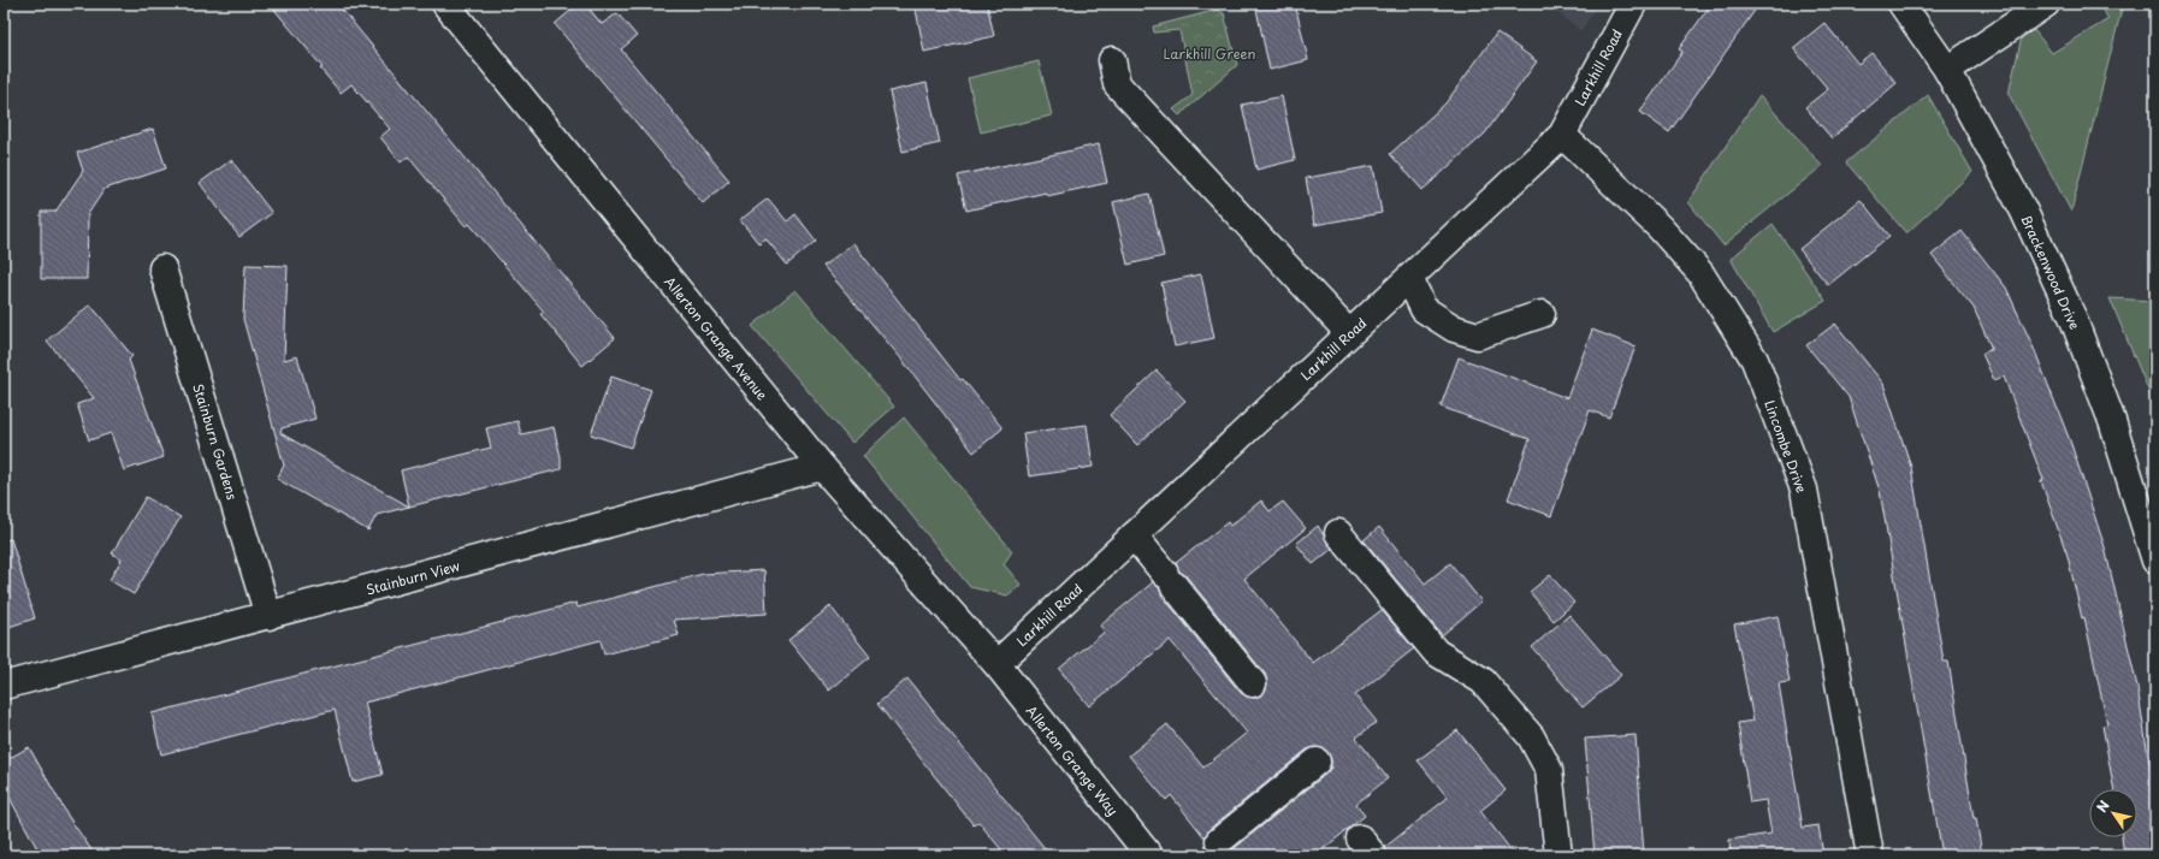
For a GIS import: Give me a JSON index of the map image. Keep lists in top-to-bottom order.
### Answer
{
  "streets": {
    "street": [
      "Larkhill Road",
      "Brackenwood Drive",
      "Allerton Grange Avenue",
      "Stainburn Gardens",
      "Lincombe Drive",
      "Stainburn View",
      "Allerton Grange Way"
    ]
  },
  "crossings": [
    ["Larkhill Road", "Allerton Grange Avenue"],
    ["Larkhill Road", "Lincombe Drive"],
    ["Larkhill Road", "Allerton Grange Way"],
    ["Allerton Grange Avenue", "Stainburn View"],
    ["Allerton Grange Avenue", "Allerton Grange Way"],
    ["Stainburn Gardens", "Stainburn View"]
  ],
  "parks": ["Larkhill Green"],
  "north": "top left"
}
